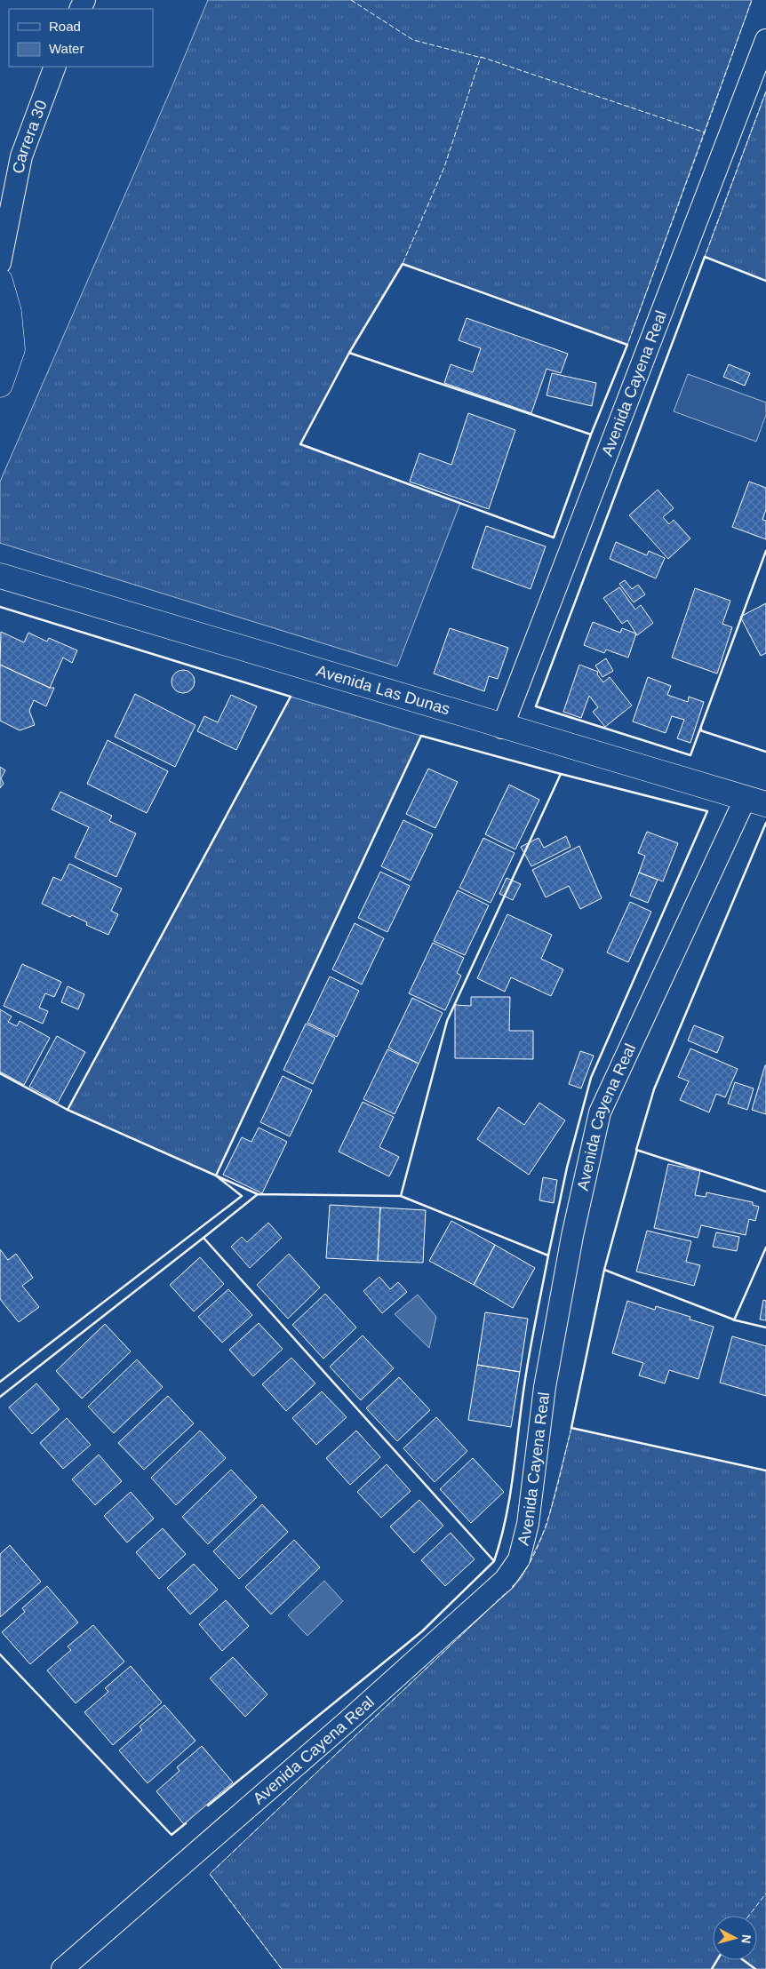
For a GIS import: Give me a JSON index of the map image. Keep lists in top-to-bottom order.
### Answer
{
  "streets": {
    "street": ["Carrera 30", "Avenida Cayena Real", "Avenida Las Dunas"]
  },
  "crossings": [
    ["Avenida Cayena Real", "Avenida Las Dunas"]
  ],
  "legend": ["Road", "Water"],
  "north": "right"
}
